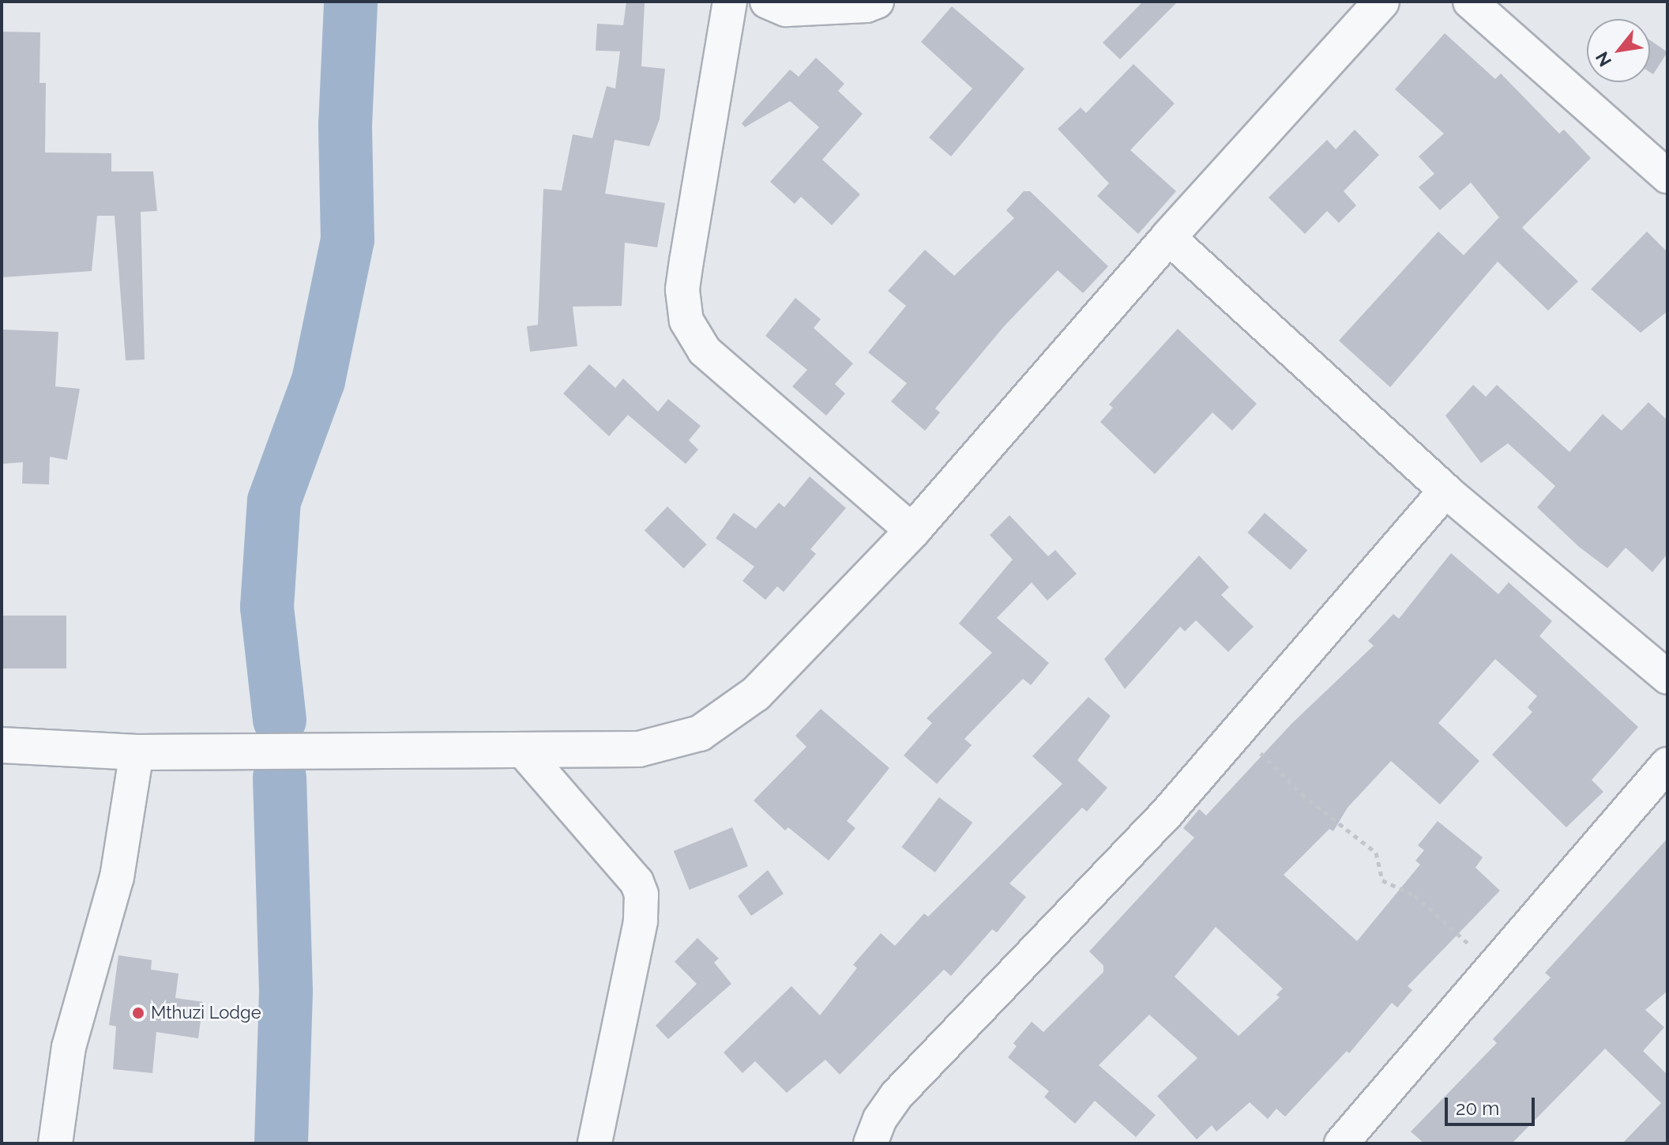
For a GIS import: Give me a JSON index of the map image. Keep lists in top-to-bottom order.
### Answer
{
  "places": ["Mthuzi Lodge"],
  "scale_bar": "20 m",
  "north": "bottom left"
}
